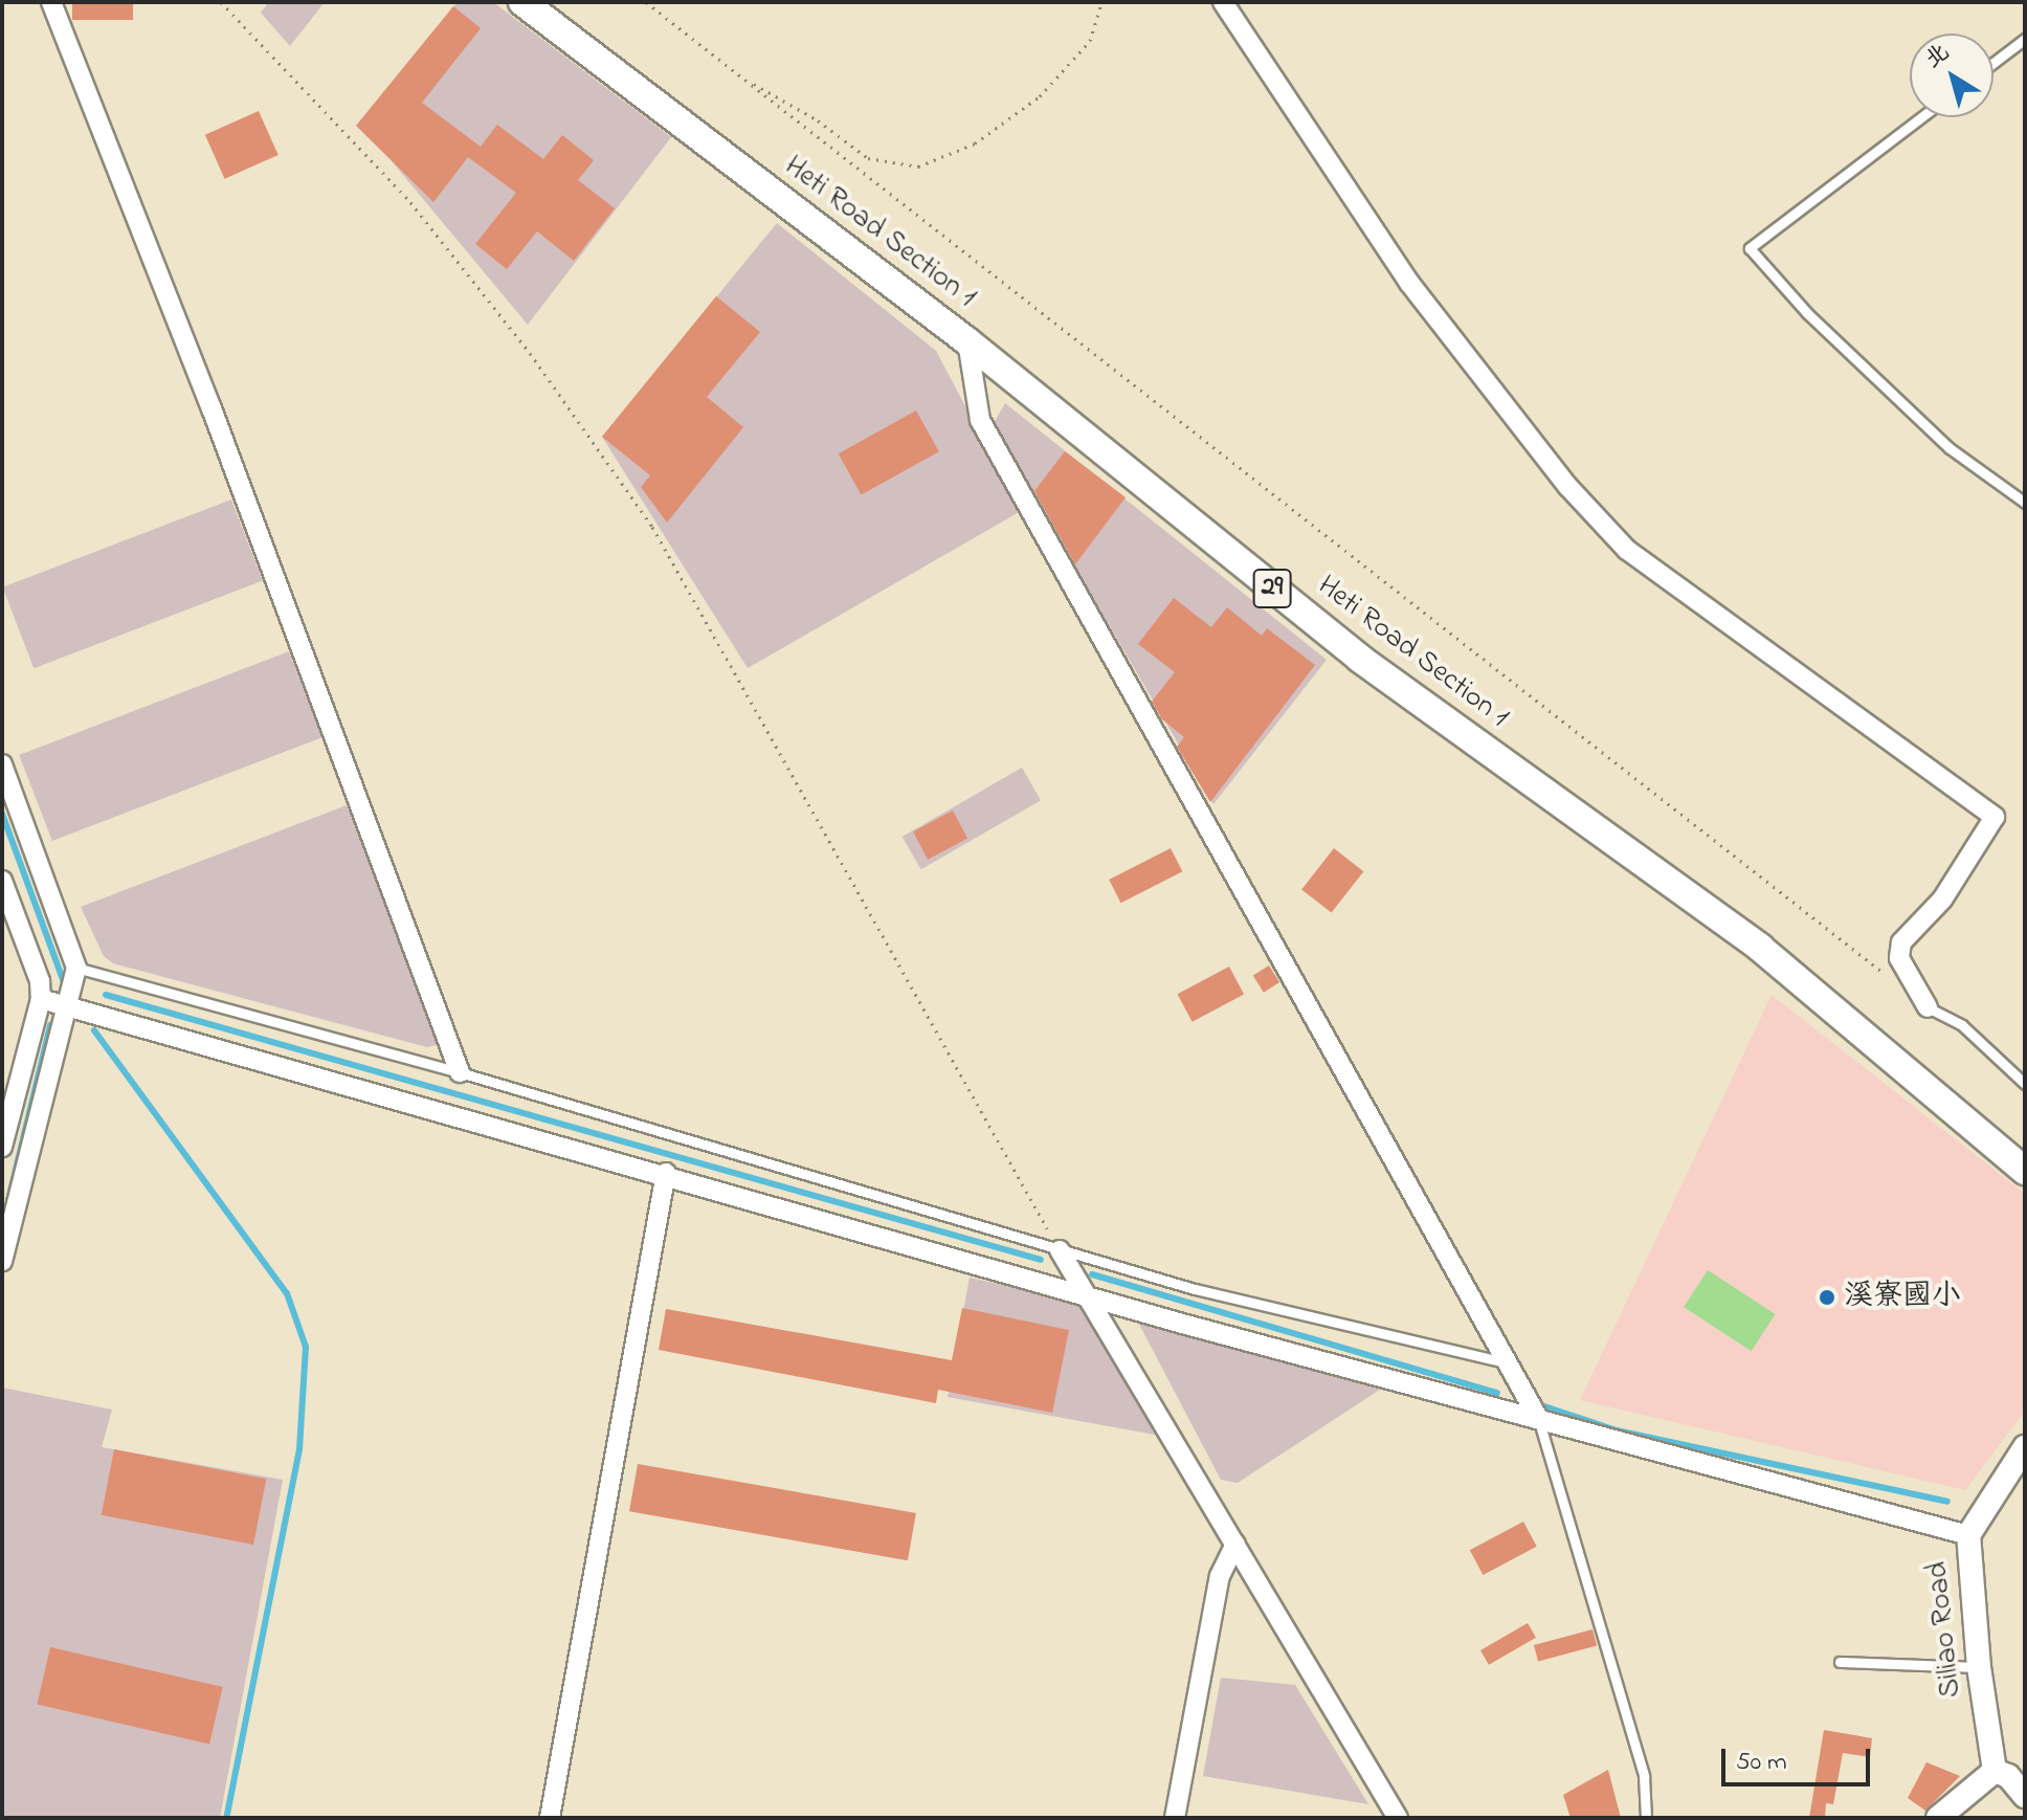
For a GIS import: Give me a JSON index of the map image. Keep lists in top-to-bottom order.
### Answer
{
  "streets": {
    "main road": ["Heti Road Section 1", "29"],
    "street": ["Siliao Road"]
  },
  "places": ["溪寮國小"],
  "scale_bar": "50 m",
  "north": "top left"
}
